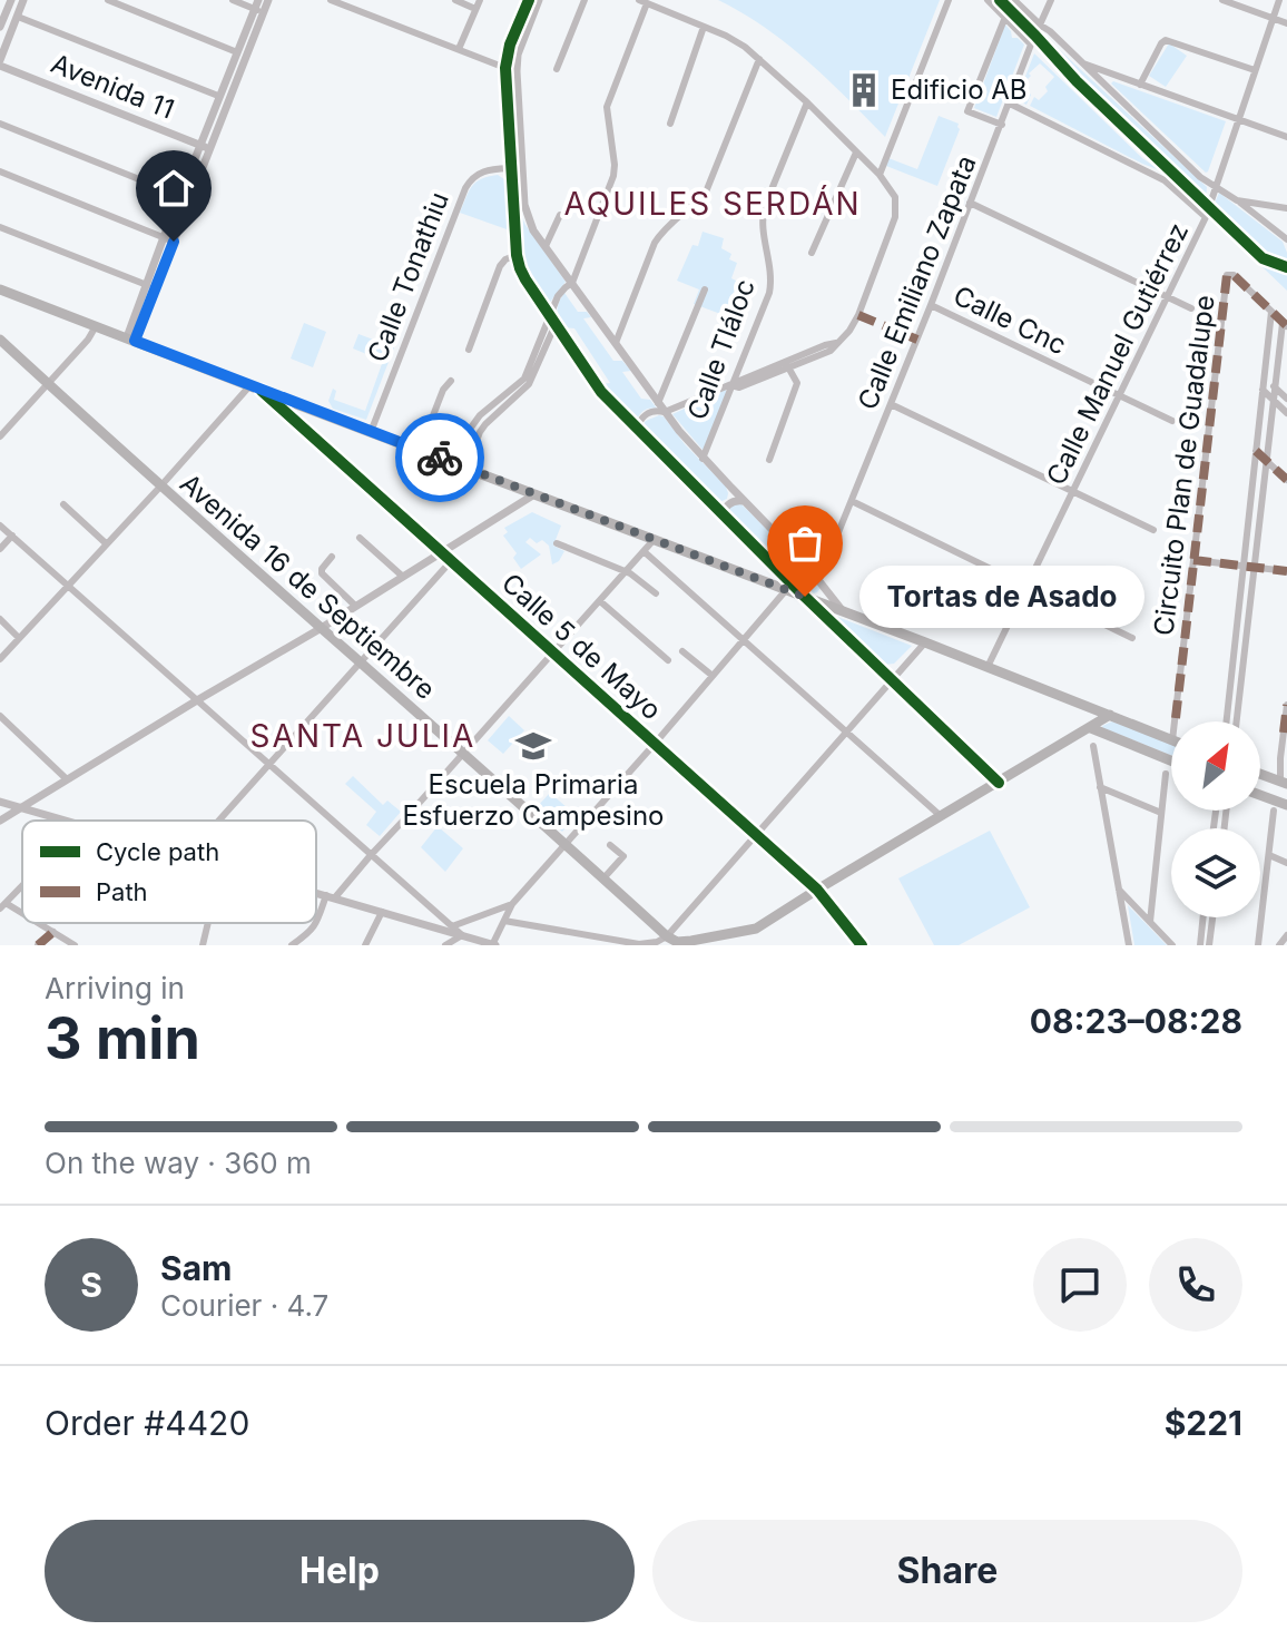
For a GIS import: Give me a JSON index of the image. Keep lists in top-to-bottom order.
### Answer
{
  "streets": {
    "main road": ["Avenida 16 de Septiembre"],
    "street": [
      "Avenida 11",
      "Calle Tonathiu",
      "Calle Emiliano Zapata",
      "Calle Cnc",
      "Calle Tláloc",
      "Calle Manuel Gutiérrez",
      "Circuito Plan de Guadalupe",
      "Calle 5 de Mayo"
    ]
  },
  "crossings": [
    ["Calle Emiliano Zapata", "Calle Cnc"],
    ["Calle Cnc", "Calle Manuel Gutiérrez"]
  ],
  "districts": ["AQUILES SERDÁN", "SANTA JULIA"],
  "places": {
    "building": ["Edificio AB"],
    "other": ["Tortas de Asado"],
    "school or university": ["Escuela Primaria Esfuerzo Campesino"]
  },
  "legend": ["Cycle path", "Path"],
  "north": "top right",
  "page": {
    "bubble": "Tortas de Asado",
    "heading": ["3 min", "Arriving in", "08:23–08:28"],
    "panel": [
      "Sam",
      "Courier · 4.7",
      "Order #4420",
      "$221"
    ],
    "bar": "On the way · 360 m",
    "round": "S",
    "buttons": ["Help", "Share"]
  }
}
